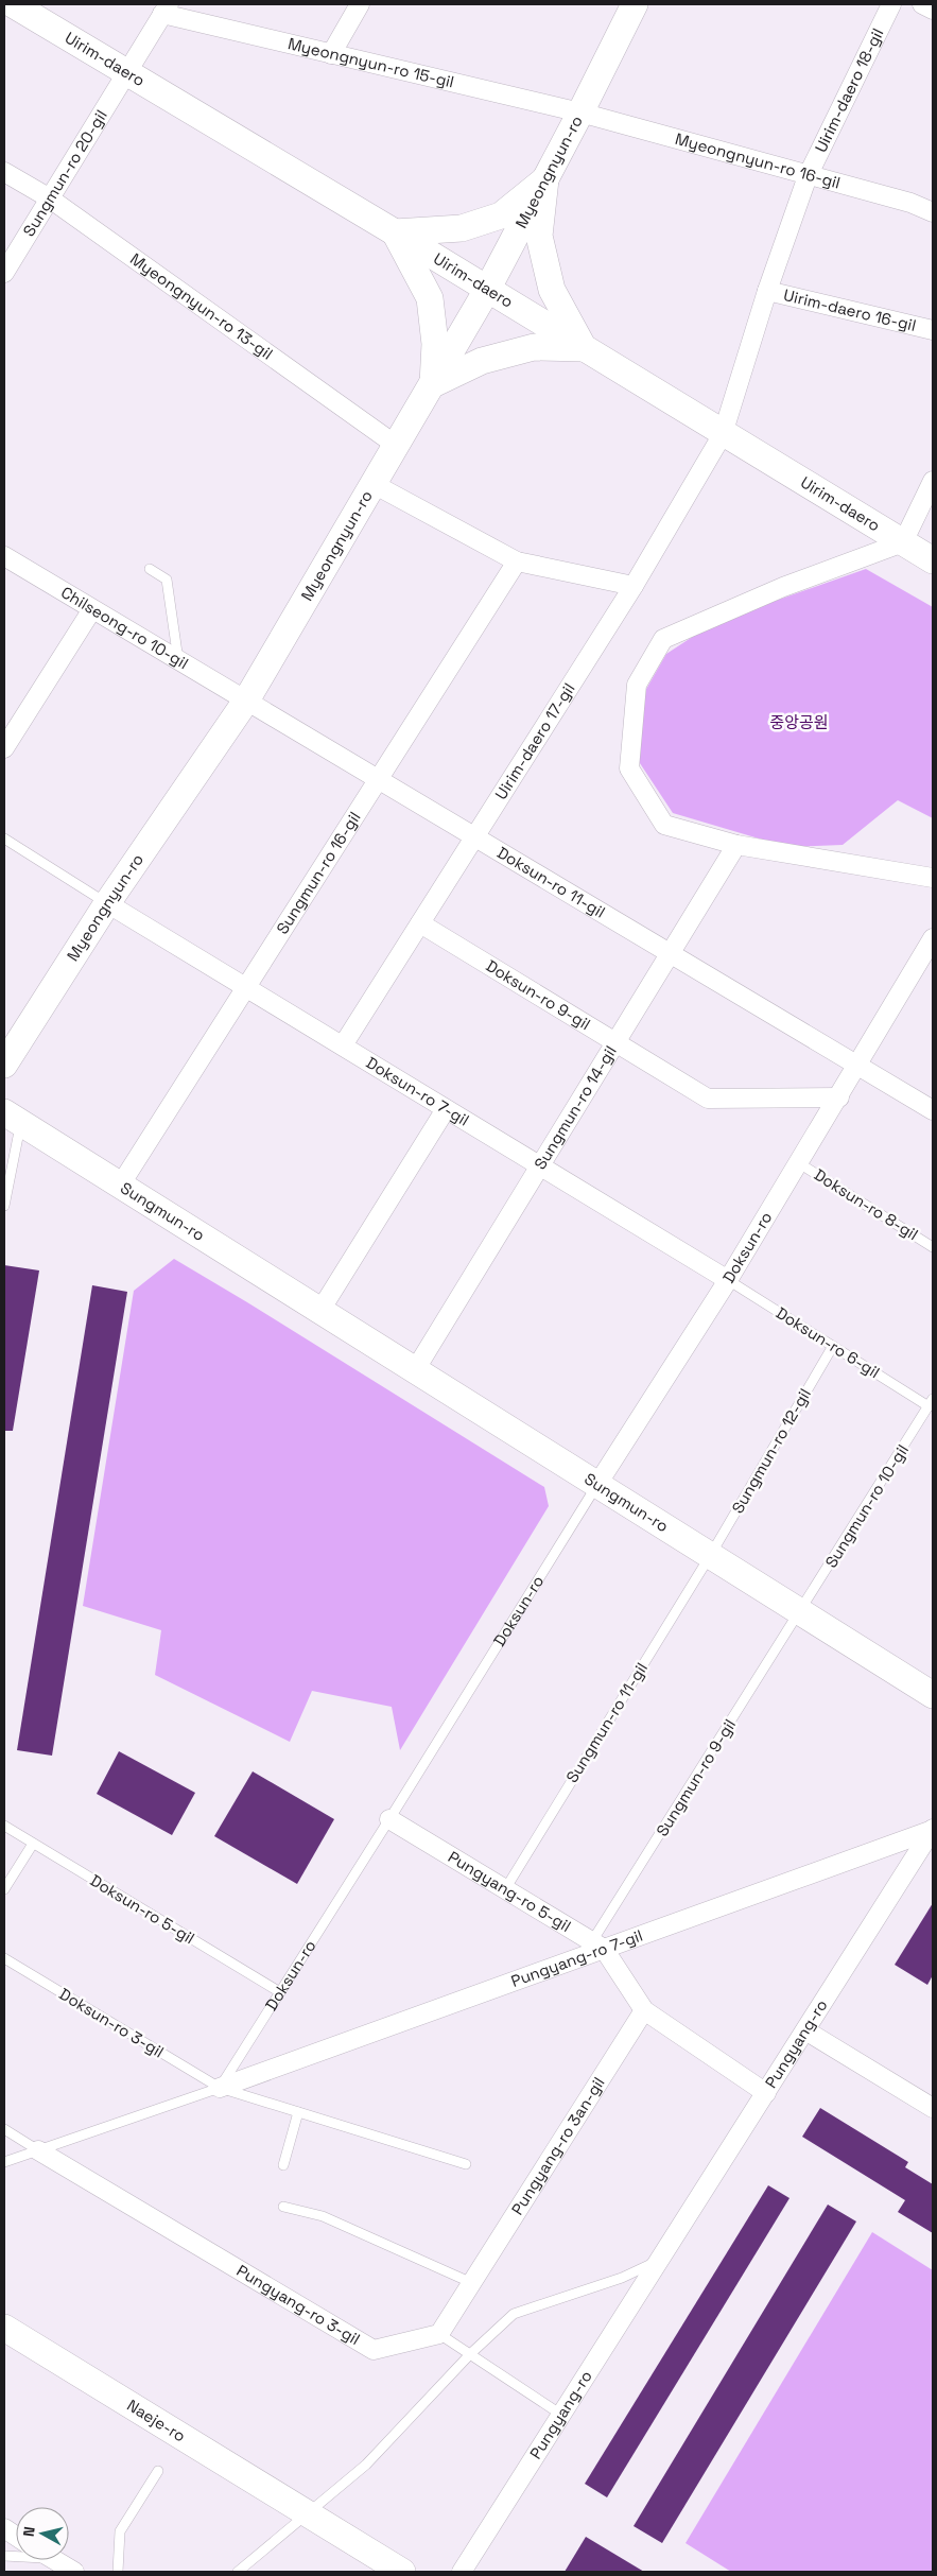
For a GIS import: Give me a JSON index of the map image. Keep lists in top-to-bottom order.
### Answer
{
  "streets": {
    "street": [
      "Uirim-daero",
      "Myeongnyun-ro 15-gil",
      "Uirim-daero 18-gil",
      "Myeongnyun-ro 16-gil",
      "Myeongnyun-ro",
      "Sungmun-ro 20-gil",
      "Myeongnyun-ro 13-gil",
      "Uirim-daero 16-gil",
      "Chilseong-ro 10-gil",
      "Uirim-daero 17-gil",
      "Sungmun-ro 16-gil",
      "Doksun-ro 11-gil",
      "Doksun-ro 9-gil",
      "Doksun-ro 7-gil",
      "Sungmun-ro 14-gil",
      "Sungmun-ro",
      "Doksun-ro",
      "Pungyang-ro 5-gil",
      "Pungyang-ro 7-gil",
      "Pungyang-ro",
      "Pungyang-ro 3an-gil",
      "Pungyang-ro 3-gil",
      "Naeje-ro"
    ],
    "lane": [
      "Doksun-ro 8-gil",
      "Doksun-ro 6-gil",
      "Sungmun-ro 12-gil",
      "Sungmun-ro 10-gil",
      "Sungmun-ro 11-gil",
      "Sungmun-ro 9-gil",
      "Doksun-ro 5-gil",
      "Doksun-ro 3-gil"
    ]
  },
  "crossings": [
    ["Uirim-daero", "Myeongnyun-ro"],
    ["Uirim-daero", "Sungmun-ro 20-gil"],
    ["Uirim-daero", "Uirim-daero 17-gil"],
    ["Myeongnyun-ro 15-gil", "Myeongnyun-ro 16-gil"],
    ["Myeongnyun-ro 15-gil", "Myeongnyun-ro"],
    ["Myeongnyun-ro 15-gil", "Sungmun-ro 20-gil"],
    ["Uirim-daero 18-gil", "Myeongnyun-ro 16-gil"],
    ["Uirim-daero 18-gil", "Uirim-daero 16-gil"],
    ["Uirim-daero 18-gil", "Uirim-daero 17-gil"],
    ["Myeongnyun-ro 16-gil", "Myeongnyun-ro"],
    ["Myeongnyun-ro", "Myeongnyun-ro 13-gil"],
    ["Myeongnyun-ro", "Chilseong-ro 10-gil"],
    ["Myeongnyun-ro", "Doksun-ro 11-gil"],
    ["Myeongnyun-ro", "Doksun-ro 7-gil"],
    ["Sungmun-ro 20-gil", "Myeongnyun-ro 13-gil"],
    ["Uirim-daero 16-gil", "Uirim-daero 17-gil"],
    ["Chilseong-ro 10-gil", "Doksun-ro 11-gil"],
    ["Uirim-daero 17-gil", "Doksun-ro 11-gil"],
    ["Uirim-daero 17-gil", "Doksun-ro 9-gil"],
    ["Uirim-daero 17-gil", "Doksun-ro 7-gil"],
    ["Sungmun-ro 16-gil", "Doksun-ro 11-gil"],
    ["Sungmun-ro 16-gil", "Doksun-ro 7-gil"],
    ["Sungmun-ro 16-gil", "Sungmun-ro"],
    ["Doksun-ro 11-gil", "Sungmun-ro 14-gil"],
    ["Doksun-ro 11-gil", "Doksun-ro"],
    ["Doksun-ro 9-gil", "Sungmun-ro 14-gil"],
    ["Doksun-ro 9-gil", "Doksun-ro"],
    ["Doksun-ro 7-gil", "Sungmun-ro 14-gil"],
    ["Doksun-ro 7-gil", "Doksun-ro"],
    ["Doksun-ro 7-gil", "Doksun-ro 6-gil"],
    ["Sungmun-ro 14-gil", "Sungmun-ro"],
    ["Doksun-ro 8-gil", "Doksun-ro"],
    ["Sungmun-ro", "Doksun-ro"],
    ["Sungmun-ro", "Sungmun-ro 12-gil"],
    ["Sungmun-ro", "Sungmun-ro 10-gil"],
    ["Sungmun-ro", "Sungmun-ro 11-gil"],
    ["Sungmun-ro", "Sungmun-ro 9-gil"],
    ["Doksun-ro", "Doksun-ro 6-gil"],
    ["Doksun-ro", "Pungyang-ro 5-gil"],
    ["Doksun-ro", "Doksun-ro 5-gil"],
    ["Doksun-ro", "Pungyang-ro 7-gil"],
    ["Doksun-ro", "Doksun-ro 3-gil"],
    ["Doksun-ro 6-gil", "Sungmun-ro 12-gil"],
    ["Doksun-ro 6-gil", "Sungmun-ro 10-gil"],
    ["Sungmun-ro 12-gil", "Sungmun-ro 11-gil"],
    ["Sungmun-ro 10-gil", "Sungmun-ro 9-gil"],
    ["Sungmun-ro 11-gil", "Pungyang-ro 5-gil"],
    ["Sungmun-ro 9-gil", "Pungyang-ro 5-gil"],
    ["Sungmun-ro 9-gil", "Pungyang-ro 7-gil"],
    ["Pungyang-ro 5-gil", "Pungyang-ro 7-gil"],
    ["Pungyang-ro 5-gil", "Pungyang-ro"],
    ["Pungyang-ro 5-gil", "Pungyang-ro 3an-gil"],
    ["Pungyang-ro 7-gil", "Doksun-ro 3-gil"],
    ["Pungyang-ro 7-gil", "Pungyang-ro"],
    ["Pungyang-ro 3an-gil", "Pungyang-ro 3-gil"]
  ],
  "parks": ["중앙공원"],
  "north": "left"
}
